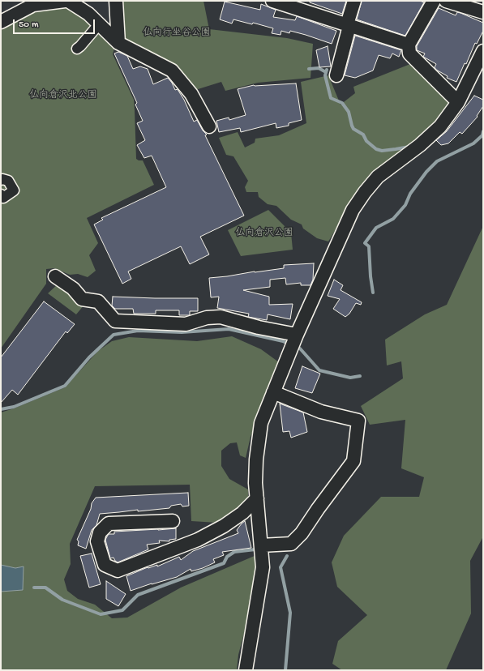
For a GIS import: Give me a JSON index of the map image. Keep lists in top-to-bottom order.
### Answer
{
  "parks": ["仏向行坐谷公園", "仏向倉沢北公園", "仏向倉沢公園"],
  "scale_bar": "50 m"
}
